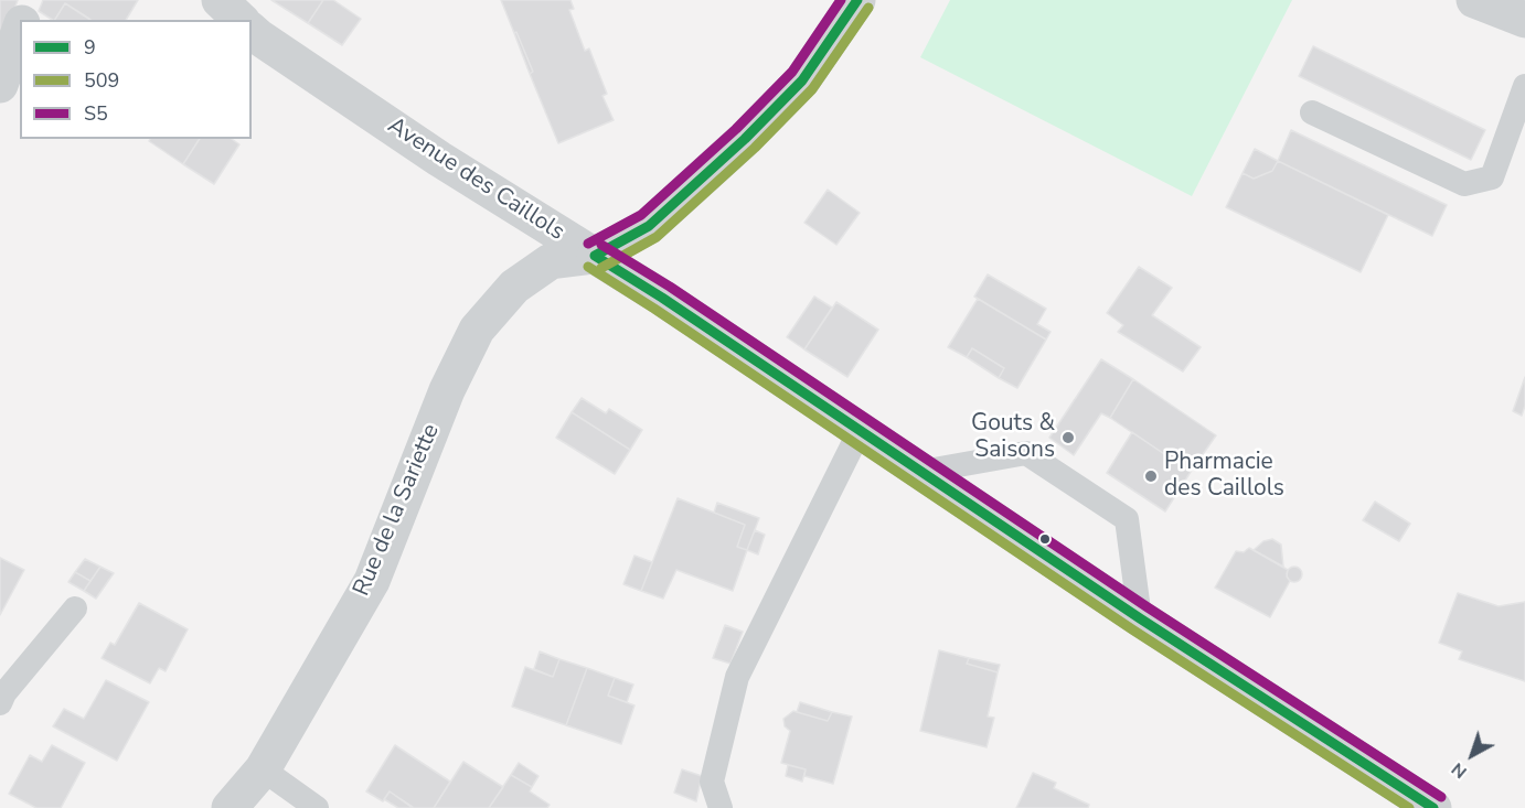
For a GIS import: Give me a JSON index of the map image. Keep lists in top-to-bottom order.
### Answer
{
  "streets": {
    "street": ["Avenue des Caillols", "Rue de la Sariette"]
  },
  "crossings": [
    ["Avenue des Caillols", "Rue de la Sariette"]
  ],
  "places": ["Gouts & Saisons", "Pharmacie des Caillols"],
  "lines": ["transit line 9", "transit line S5", "transit line 509"],
  "legend": ["9", "509", "S5"],
  "north": "bottom left"
}
